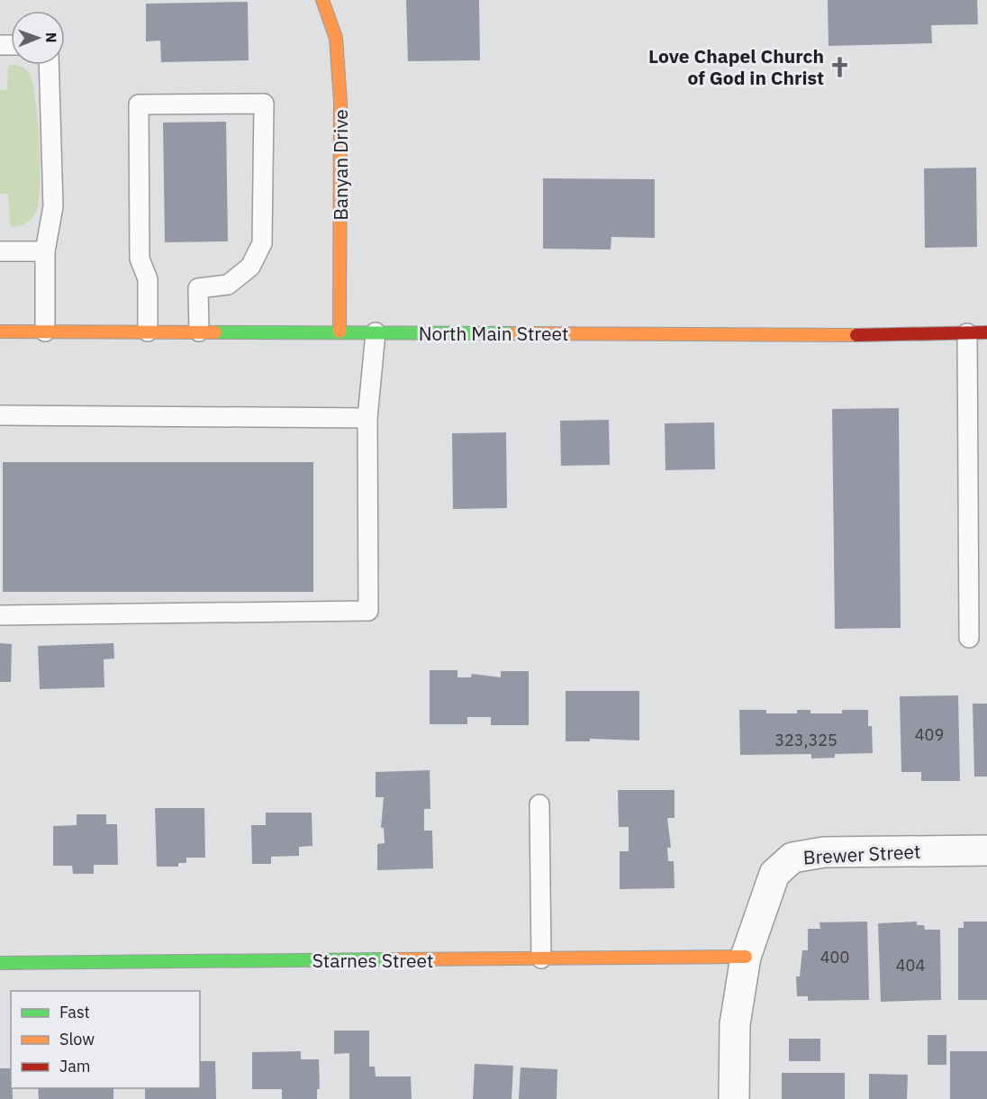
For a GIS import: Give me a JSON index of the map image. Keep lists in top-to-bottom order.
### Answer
{
  "streets": {
    "street": [
      "Banyan Drive",
      "North Main Street",
      "Brewer Street",
      "Starnes Street"
    ]
  },
  "crossings": [
    ["Banyan Drive", "North Main Street"],
    ["Brewer Street", "Starnes Street"]
  ],
  "places": {
    "church": ["Love Chapel Church of God in Christ"]
  },
  "house_numbers": [
    "409",
    "323,325",
    "400",
    "404"
  ],
  "legend": ["Fast", "Slow", "Jam"],
  "north": "right"
}
